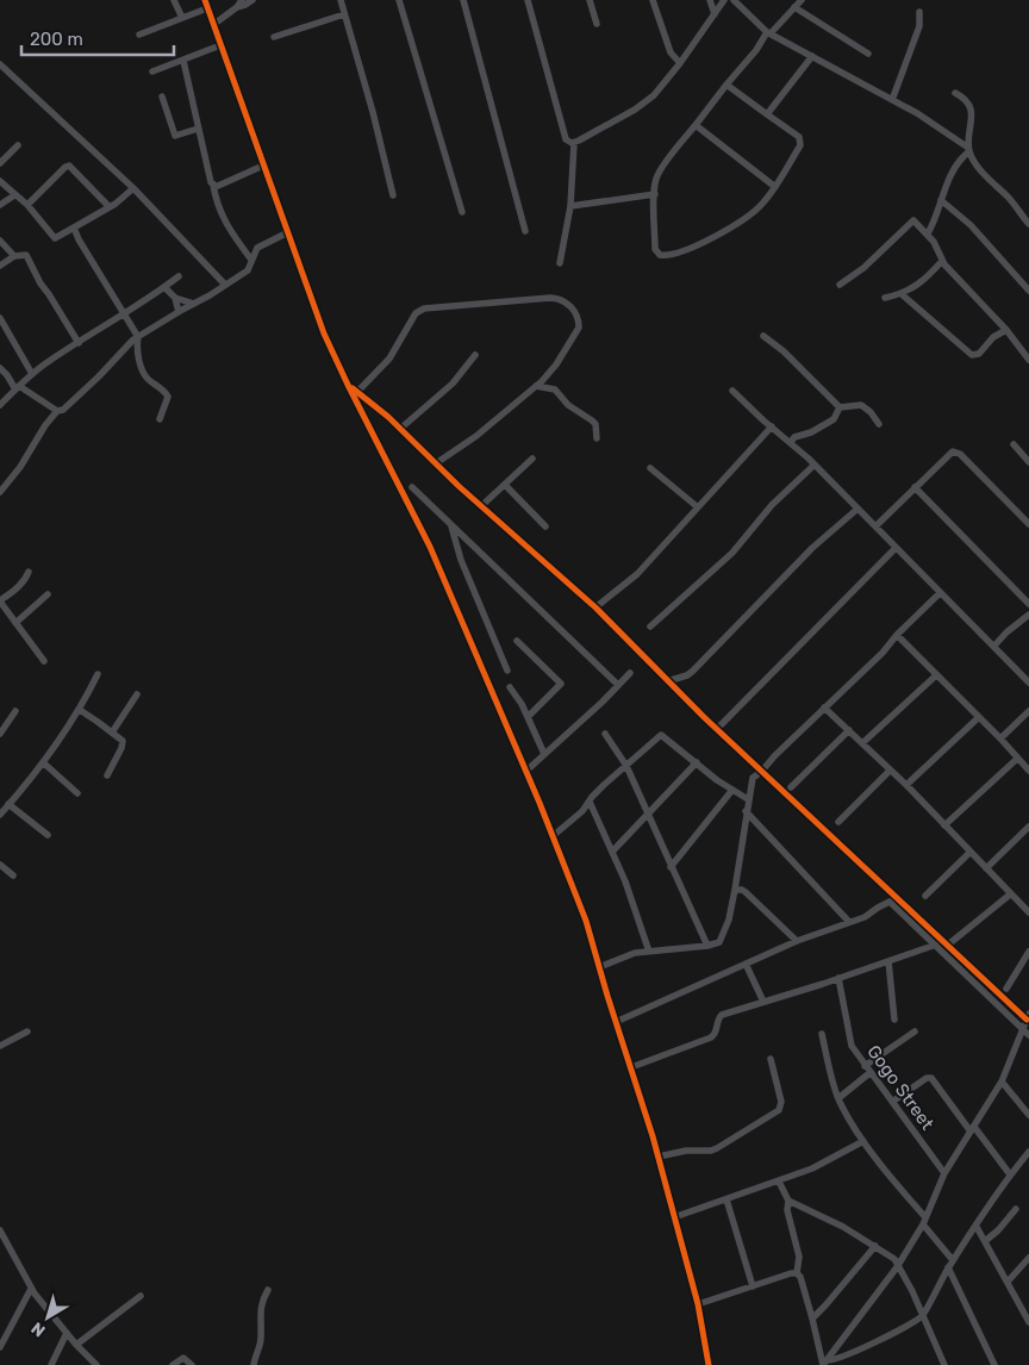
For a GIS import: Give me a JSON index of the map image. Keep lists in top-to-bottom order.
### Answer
{
  "streets": {
    "street": ["Gogo Street"]
  },
  "scale_bar": "200 m",
  "north": "bottom left"
}
